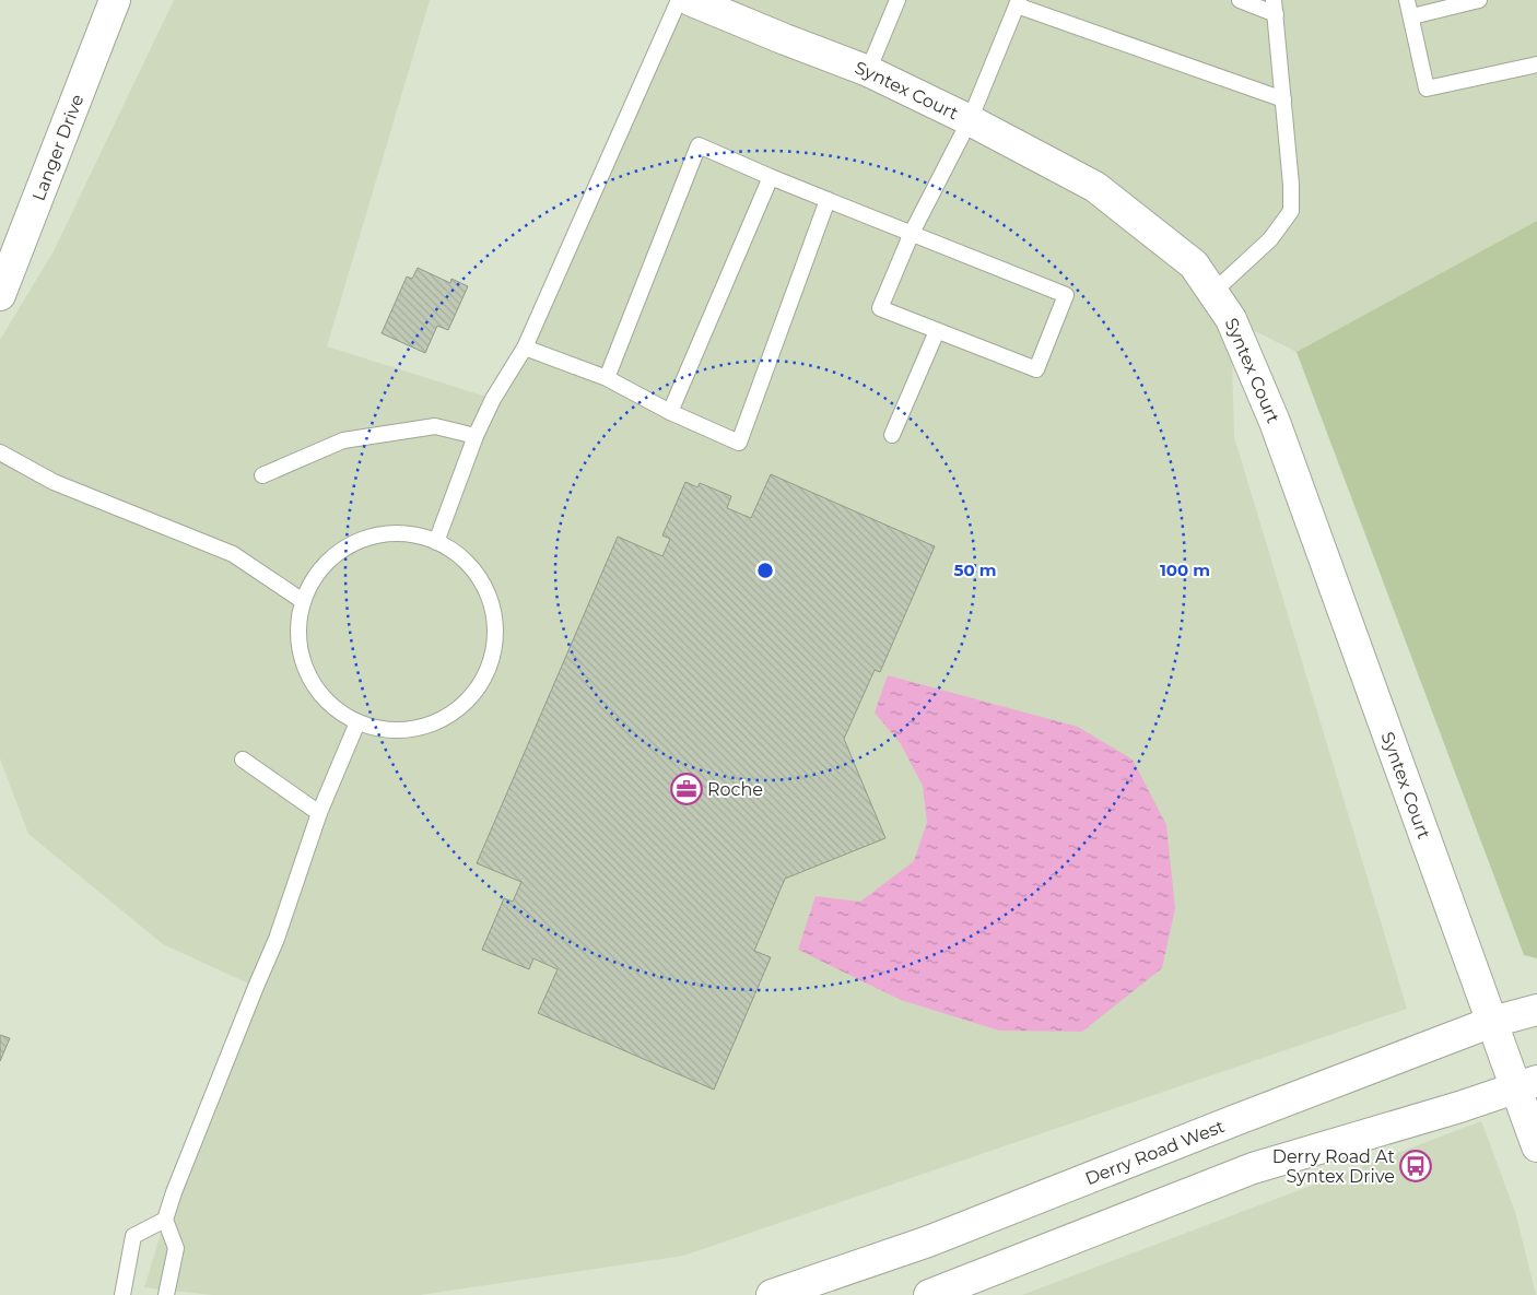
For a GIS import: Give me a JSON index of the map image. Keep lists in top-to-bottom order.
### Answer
{
  "streets": {
    "street": ["Syntex Court", "Langer Drive", "Derry Road West"]
  },
  "crossings": [
    ["Syntex Court", "Derry Road West"]
  ],
  "places": {
    "office": ["Roche"],
    "bus stop": ["Derry Road At Syntex Drive"]
  },
  "rings": ["50 m", "100 m"]
}
